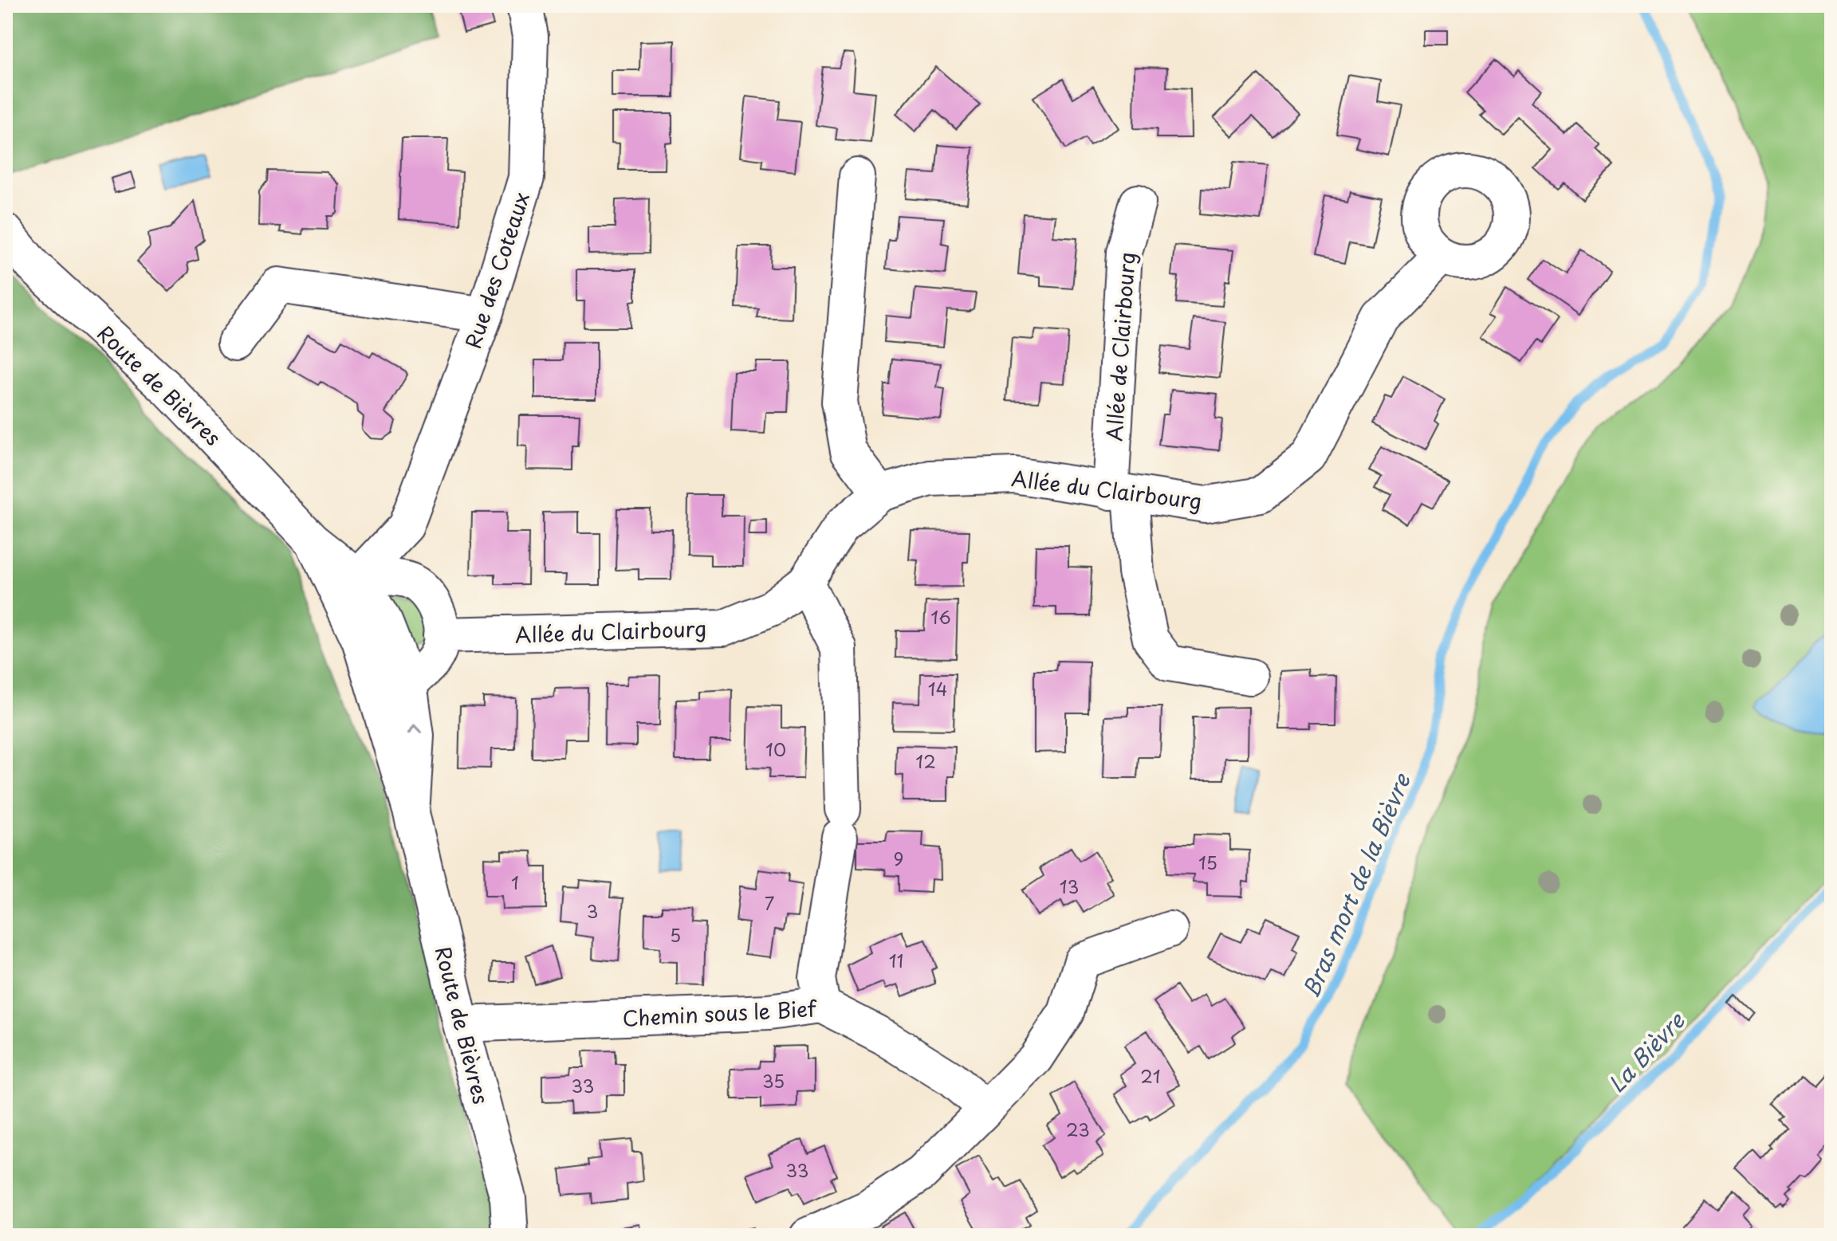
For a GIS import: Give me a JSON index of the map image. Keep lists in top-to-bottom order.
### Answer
{
  "streets": {
    "street": [
      "Rue des Coteaux",
      "Allée de Clairbourg",
      "Route de Bièvres",
      "Allée du Clairbourg",
      "Chemin sous le Bief"
    ]
  },
  "crossings": [
    ["Rue des Coteaux", "Route de Bièvres"],
    ["Allée de Clairbourg", "Allée du Clairbourg"],
    ["Route de Bièvres", "Chemin sous le Bief"]
  ],
  "water": ["Bras mort de la Bièvre", "La Bièvre"],
  "house_numbers": [
    "16",
    "14",
    "10",
    "12",
    "9",
    "15",
    "1",
    "13",
    "7",
    "3",
    "5",
    "11",
    "21",
    "35",
    "33",
    "23",
    "33"
  ]
}
